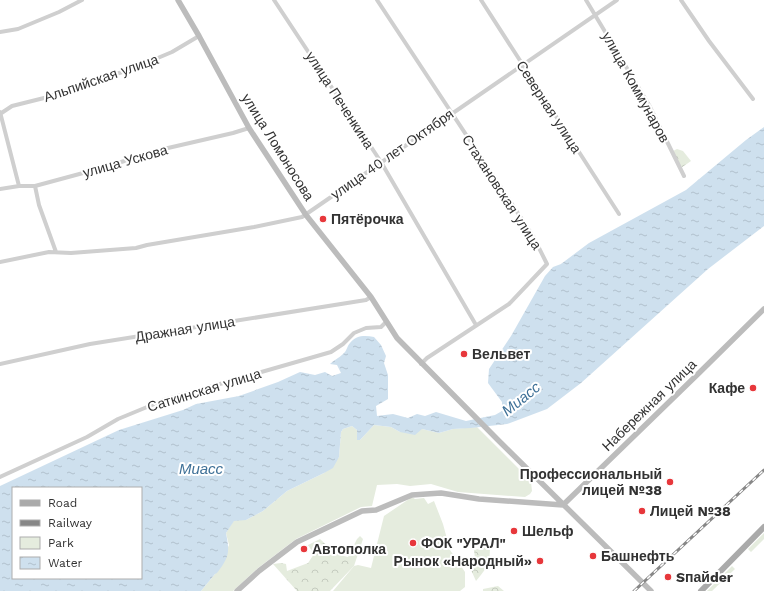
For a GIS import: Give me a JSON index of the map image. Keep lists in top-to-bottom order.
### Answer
{
  "streets": {
    "street": [
      "Альпийская улица",
      "улица Коммунаров",
      "улица Печенкина",
      "Северная улица",
      "улица Ломоносова",
      "улица 40 лет Октября",
      "улица Ускова",
      "Стахановская улица",
      "Дражная улица",
      "Саткинская улица",
      "Набережная улица"
    ]
  },
  "crossings": [
    ["Альпийская улица", "улица Ломоносова"],
    ["улица Коммунаров", "улица 40 лет Октября"],
    ["улица Печенкина", "улица 40 лет Октября"],
    ["улица Печенкина", "Стахановская улица"],
    ["Северная улица", "улица 40 лет Октября"],
    ["улица Ломоносова", "улица 40 лет Октября"],
    ["улица Ломоносова", "улица Ускова"],
    ["улица Ломоносова", "Дражная улица"],
    ["улица Ломоносова", "Саткинская улица"],
    ["улица Ломоносова", "Набережная улица"],
    ["улица 40 лет Октября", "Стахановская улица"]
  ],
  "water": ["Миасс"],
  "places": [
    "Пятёрочка",
    "Вельвет",
    "Кафе",
    "Профессиональный лицей №38",
    "Лицей №38",
    "Шельф",
    "ФОК \"УРАЛ\"",
    "Автополка",
    "Башнефть",
    "Рынок «Народный»",
    "Sпайder"
  ],
  "legend": [
    "Road",
    "Railway",
    "Park",
    "Water"
  ]
}
